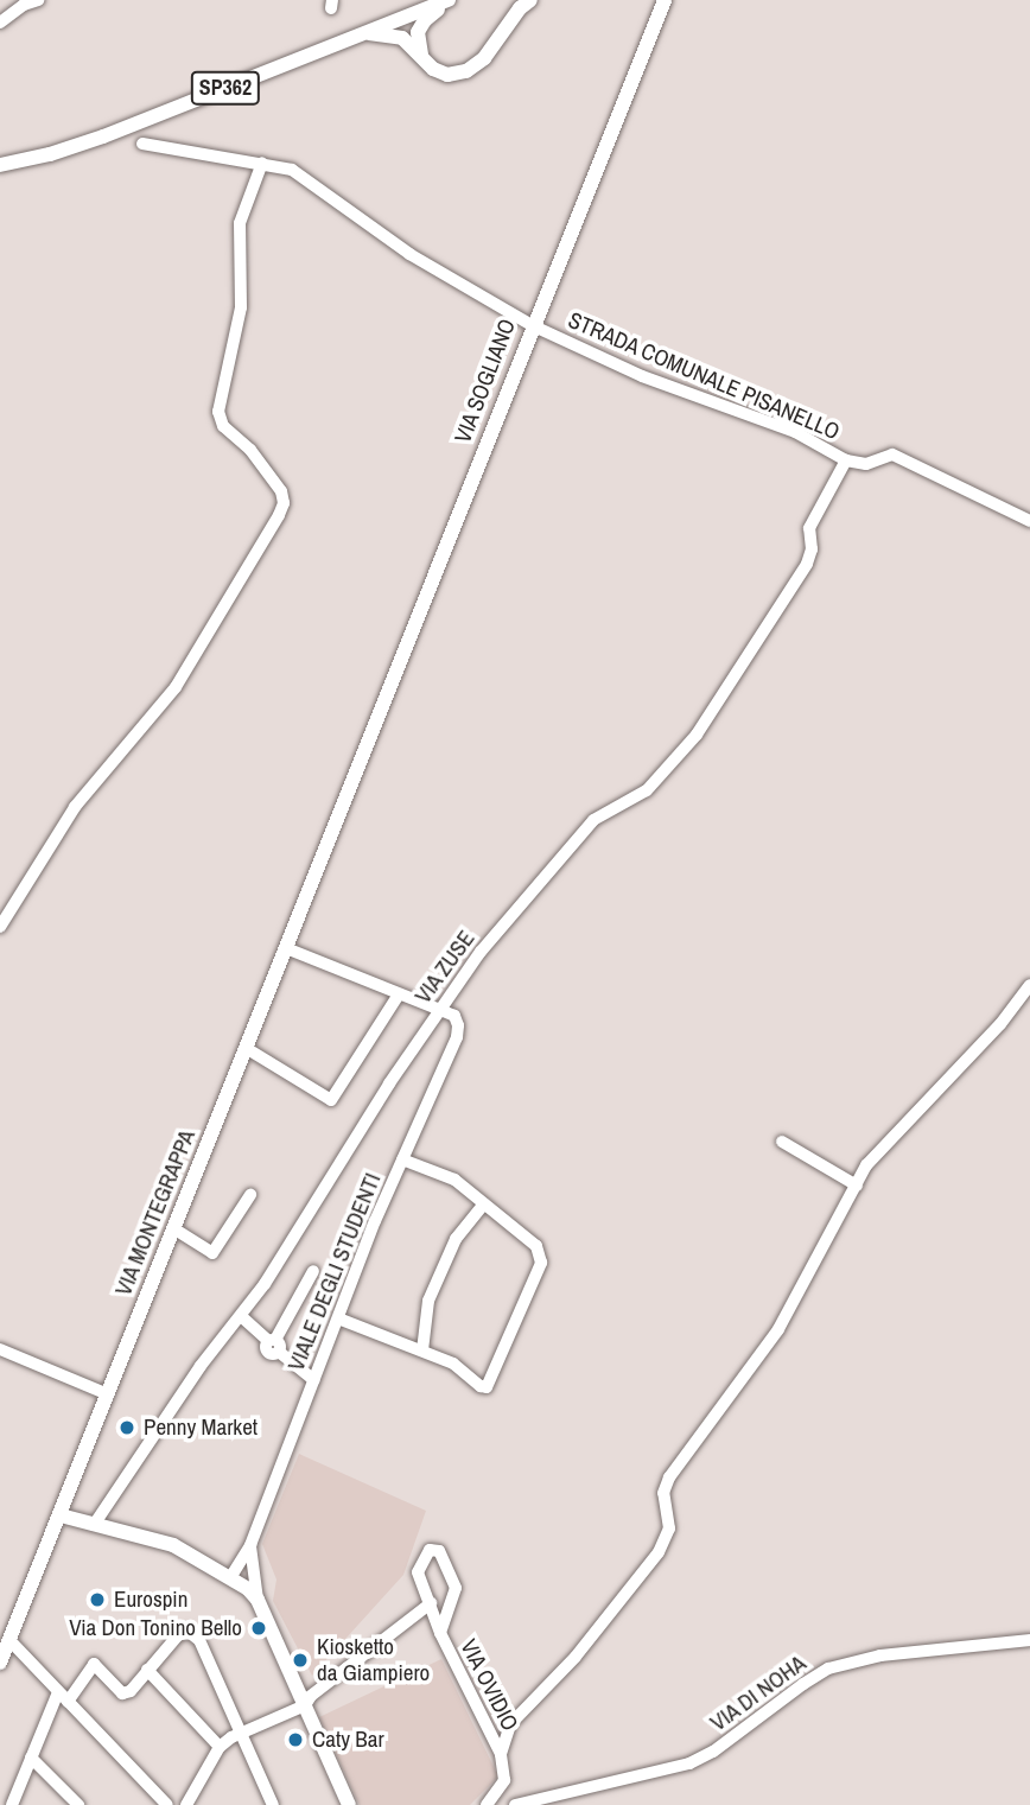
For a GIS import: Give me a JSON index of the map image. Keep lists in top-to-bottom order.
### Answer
{
  "streets": {
    "main road": ["SP362", "VIA SOGLIANO", "VIA MONTEGRAPPA"],
    "street": [
      "STRADA COMUNALE PISANELLO",
      "VIA ZUSE",
      "VIALE DEGLI STUDENTI",
      "VIA OVIDIO",
      "VIA DI NOHA"
    ]
  },
  "crossings": [
    ["STRADA COMUNALE PISANELLO", "VIA SOGLIANO"],
    ["STRADA COMUNALE PISANELLO", "VIA ZUSE"],
    ["VIA SOGLIANO", "VIA MONTEGRAPPA"],
    ["VIA ZUSE", "VIALE DEGLI STUDENTI"]
  ],
  "places": [
    "Penny Market",
    "Eurospin",
    "Via Don Tonino Bello",
    "Kiosketto da Giampiero",
    "Caty Bar"
  ]
}
